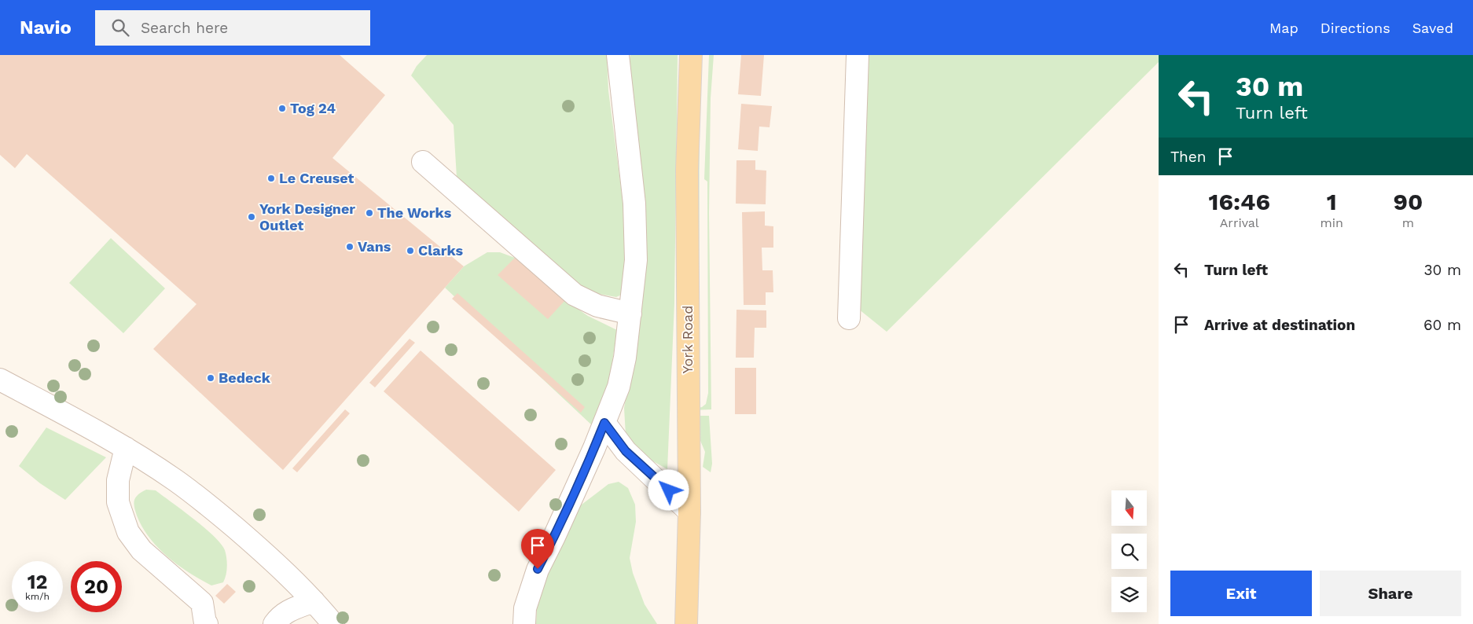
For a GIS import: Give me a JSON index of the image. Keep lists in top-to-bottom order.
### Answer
{
  "streets": {
    "main road": ["York Road"]
  },
  "places": [
    "Tog 24",
    "Le Creuset",
    "The Works",
    "York Designer Outlet",
    "Vans",
    "Clarks",
    "Bedeck"
  ],
  "north": "bottom",
  "page": {
    "header": "Navio",
    "search": "Search here",
    "nav": ["Map", "Directions", "Saved"],
    "turn": ["30 m", "Turn left"],
    "then": "Then",
    "eta": [
      "16:46",
      "Arrival",
      "1",
      "min",
      "90",
      "m"
    ],
    "list": [
      {
        "name": "Turn left",
        "value": "30 m"
      },
      {
        "name": "Arrive at destination",
        "value": "60 m"
      }
    ],
    "speed": "12 km/h",
    "limit": "20",
    "buttons": ["Exit", "Share"]
  }
}
